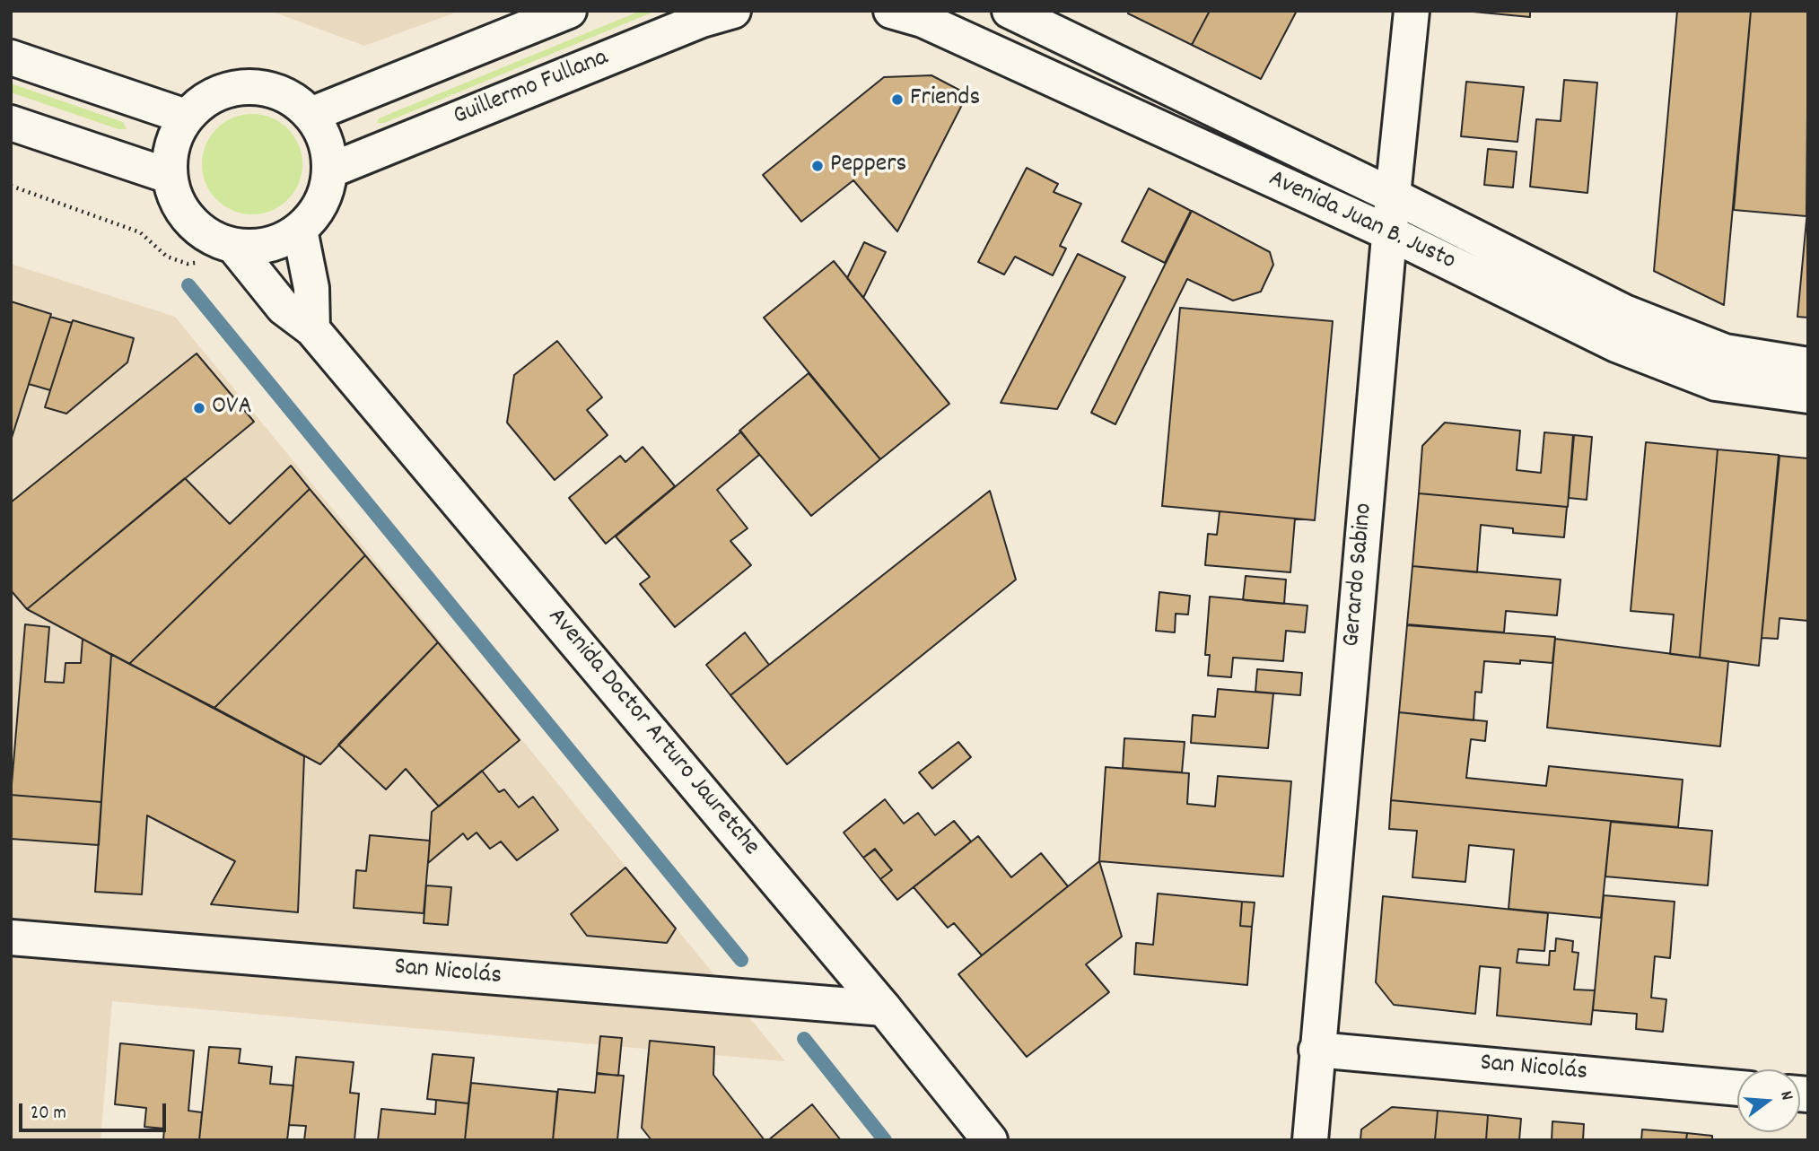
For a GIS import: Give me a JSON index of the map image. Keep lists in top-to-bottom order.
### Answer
{
  "streets": {
    "main road": [
      "Guillermo Fullana",
      "Avenida Juan B. Justo",
      "Gerardo Sabino",
      "Avenida Doctor Arturo Jauretche",
      "San Nicolás"
    ]
  },
  "crossings": [
    ["Guillermo Fullana", "Avenida Doctor Arturo Jauretche"],
    ["Avenida Juan B. Justo", "Gerardo Sabino"],
    ["Gerardo Sabino", "San Nicolás"],
    ["Avenida Doctor Arturo Jauretche", "San Nicolás"]
  ],
  "places": ["Friends", "Peppers", "OVA"],
  "scale_bar": "20 m",
  "north": "right"
}
